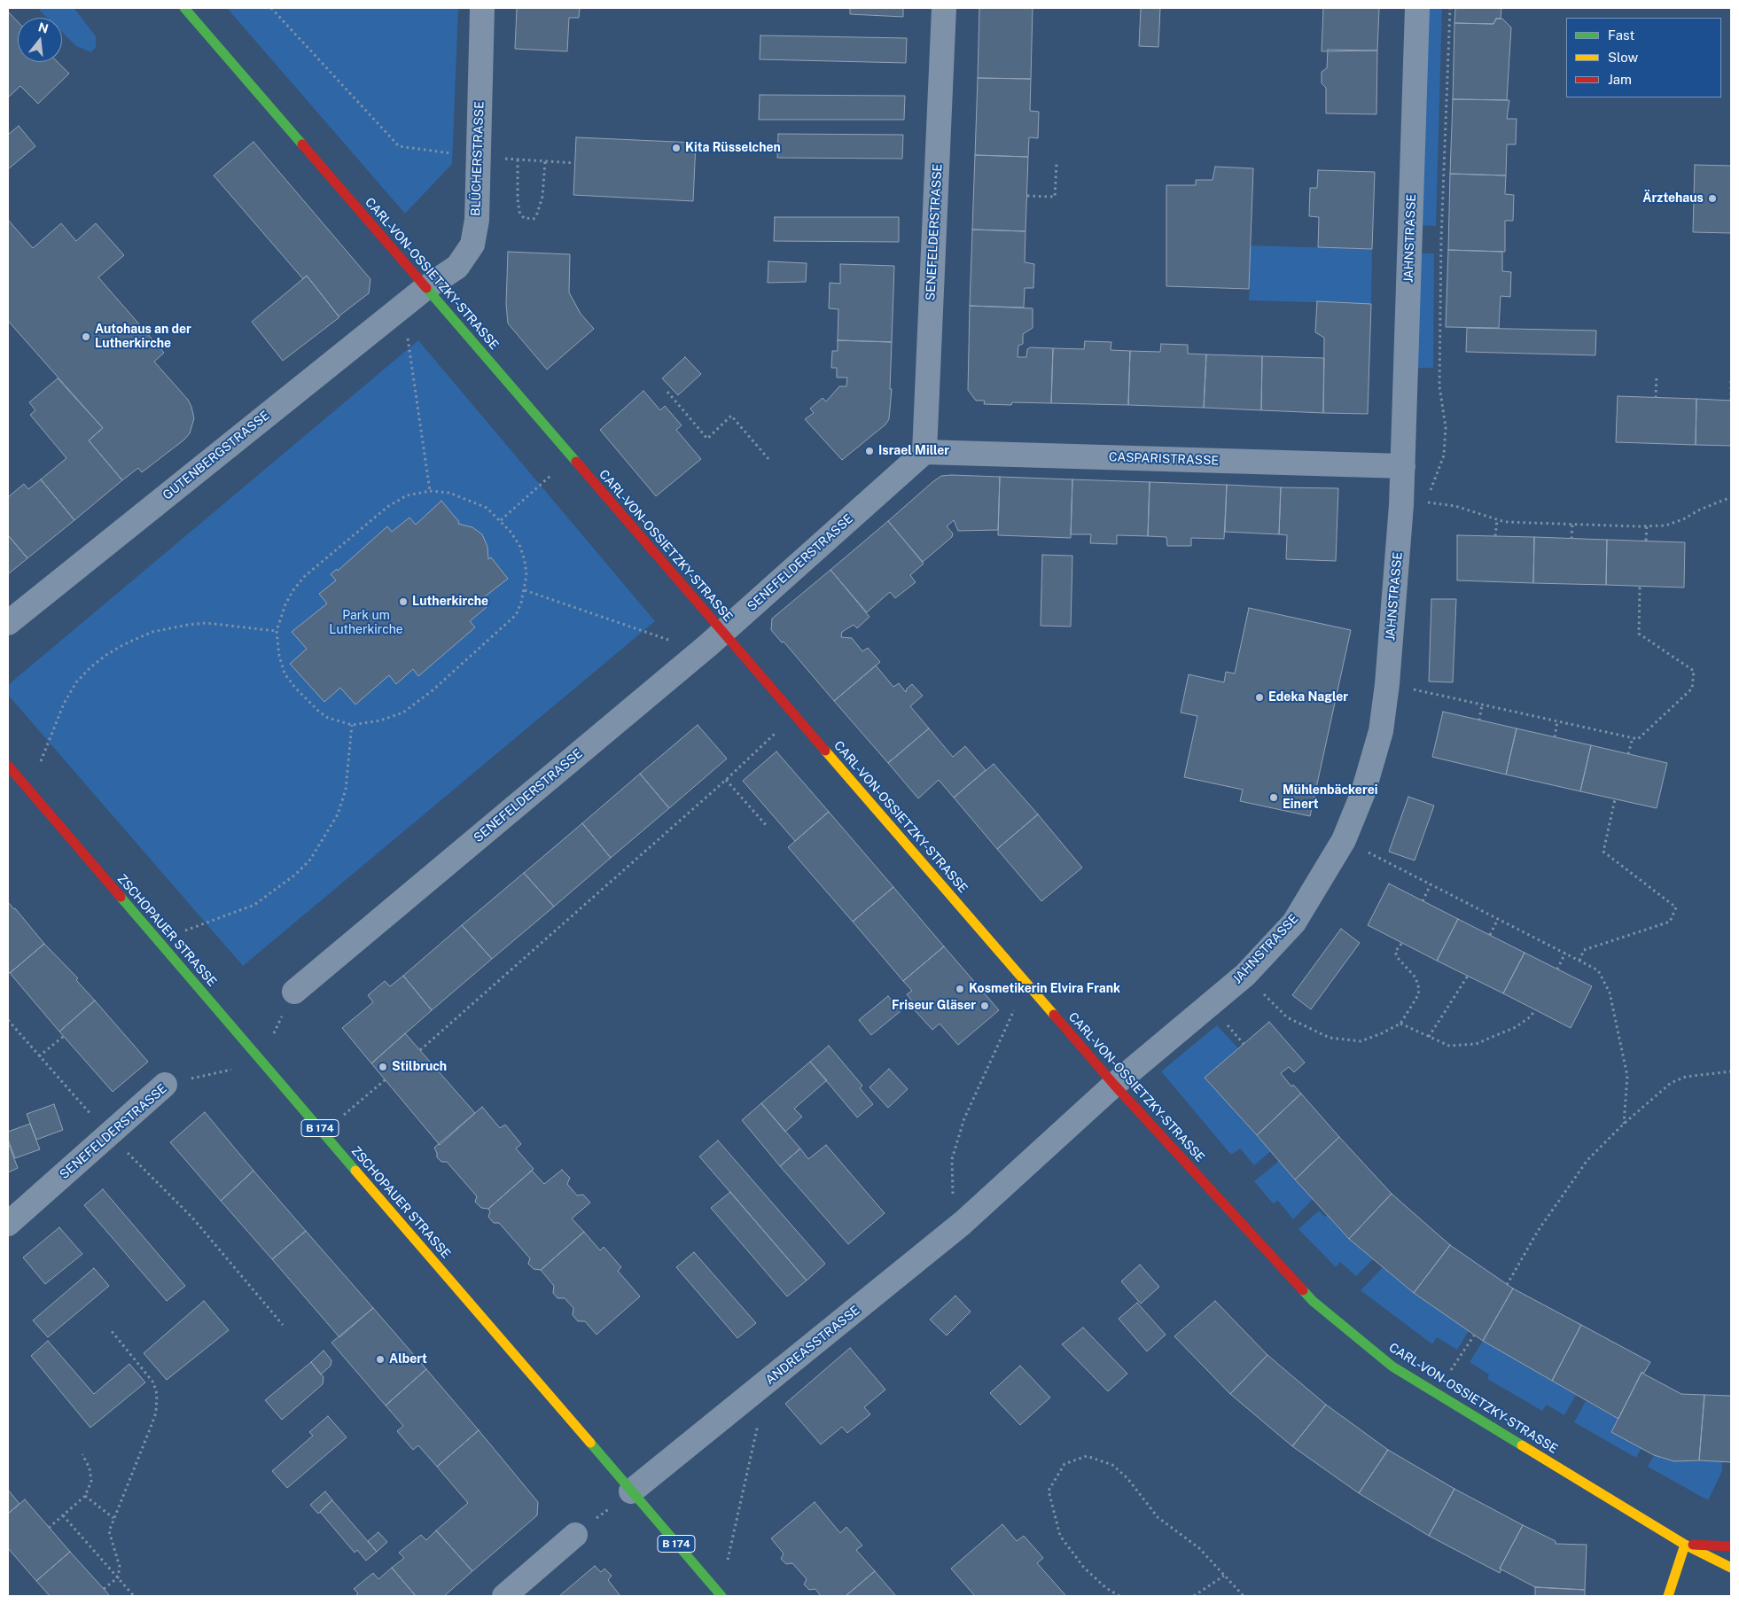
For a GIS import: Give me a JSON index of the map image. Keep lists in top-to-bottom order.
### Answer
{
  "streets": {
    "street": [
      "BLÜCHERSTRASSE",
      "SENEFELDERSTRASSE",
      "JAHNSTRASSE",
      "CARL-VON-OSSIETZKY-STRASSE",
      "GUTENBERGSTRASSE",
      "CASPARISTRASSE",
      "ZSCHOPAUER STRASSE",
      "B 174",
      "ANDREASSTRASSE"
    ]
  },
  "crossings": [
    ["BLÜCHERSTRASSE", "CARL-VON-OSSIETZKY-STRASSE"],
    ["BLÜCHERSTRASSE", "GUTENBERGSTRASSE"],
    ["SENEFELDERSTRASSE", "CARL-VON-OSSIETZKY-STRASSE"],
    ["SENEFELDERSTRASSE", "CASPARISTRASSE"],
    ["JAHNSTRASSE", "CARL-VON-OSSIETZKY-STRASSE"],
    ["JAHNSTRASSE", "CASPARISTRASSE"],
    ["JAHNSTRASSE", "ANDREASSTRASSE"],
    ["CARL-VON-OSSIETZKY-STRASSE", "GUTENBERGSTRASSE"],
    ["CARL-VON-OSSIETZKY-STRASSE", "ANDREASSTRASSE"],
    ["ZSCHOPAUER STRASSE", "ANDREASSTRASSE"]
  ],
  "parks": ["Park um Lutherkirche"],
  "places": [
    "Kita Rüsselchen",
    "Ärztehaus",
    "Autohaus an der Lutherkirche",
    "Israel Miller",
    "Lutherkirche",
    "Edeka Nagler",
    "Mühlenbäckerei Einert",
    "Kosmetikerin Elvira Frank",
    "Friseur Gläser",
    "Stilbruch",
    "Albert"
  ],
  "legend": ["Fast", "Slow", "Jam"],
  "north": "top"
}
